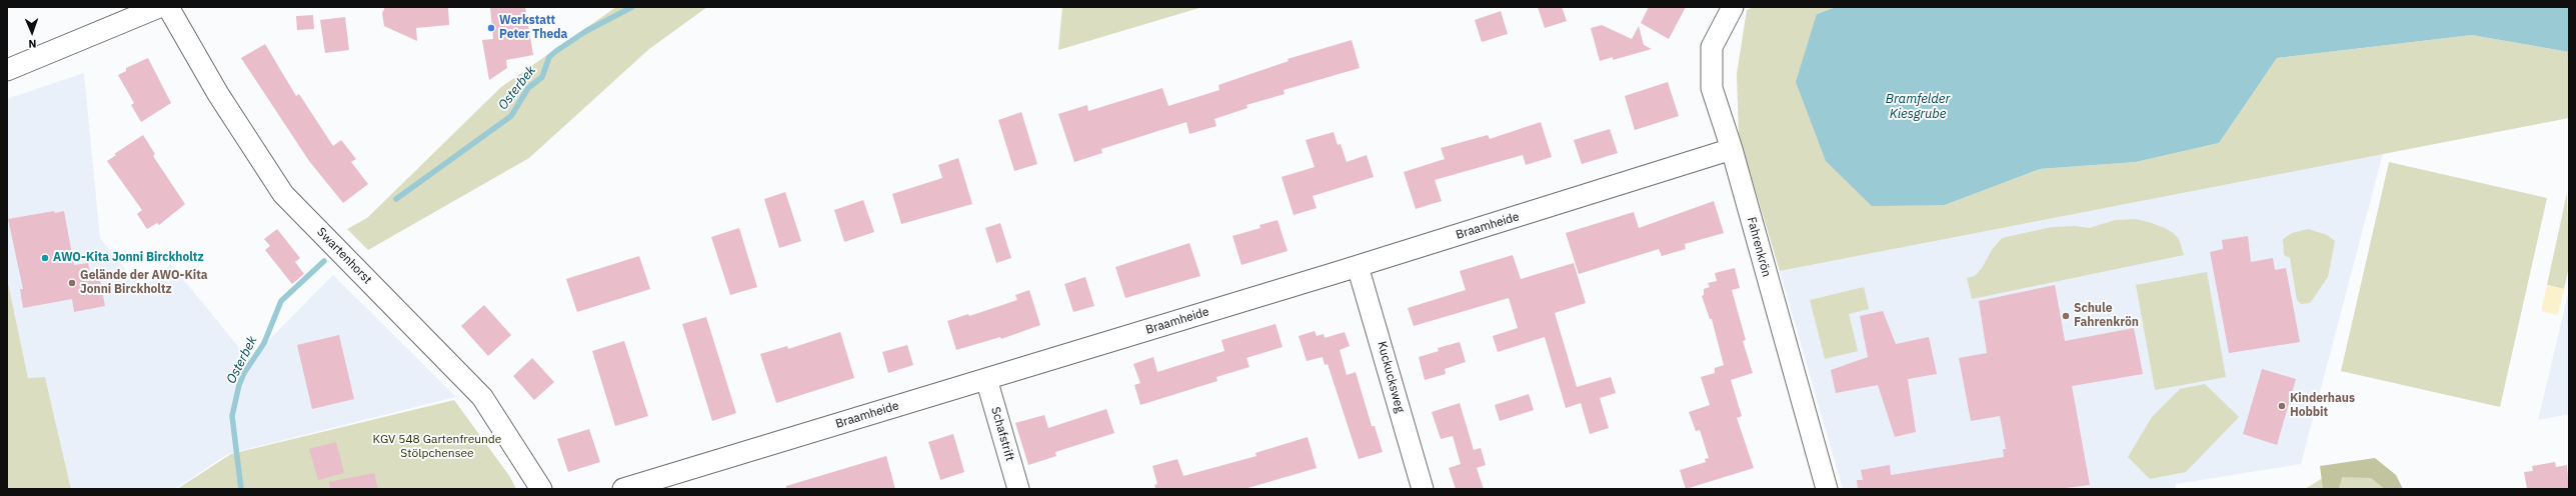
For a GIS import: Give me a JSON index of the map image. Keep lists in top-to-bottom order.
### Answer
{
  "streets": {
    "street": [
      "Braamheide",
      "Fahrenkrön",
      "Swartenhorst",
      "Kuckucksweg",
      "Schafstrift"
    ]
  },
  "crossings": [
    ["Braamheide", "Fahrenkrön"],
    ["Braamheide", "Kuckucksweg"],
    ["Braamheide", "Schafstrift"]
  ],
  "water": ["Osterbek", "Bramfelder Kiesgrube"],
  "parks": ["KGV 548 Gartenfreunde Stölpchensee"],
  "places": [
    "Werkstatt Peter Theda",
    "AWO-Kita Jonni Birckholtz",
    "Gelände der AWO-Kita Jonni Birckholtz",
    "Schule Fahrenkrön",
    "Kinderhaus Hobbit"
  ],
  "north": "bottom"
}
